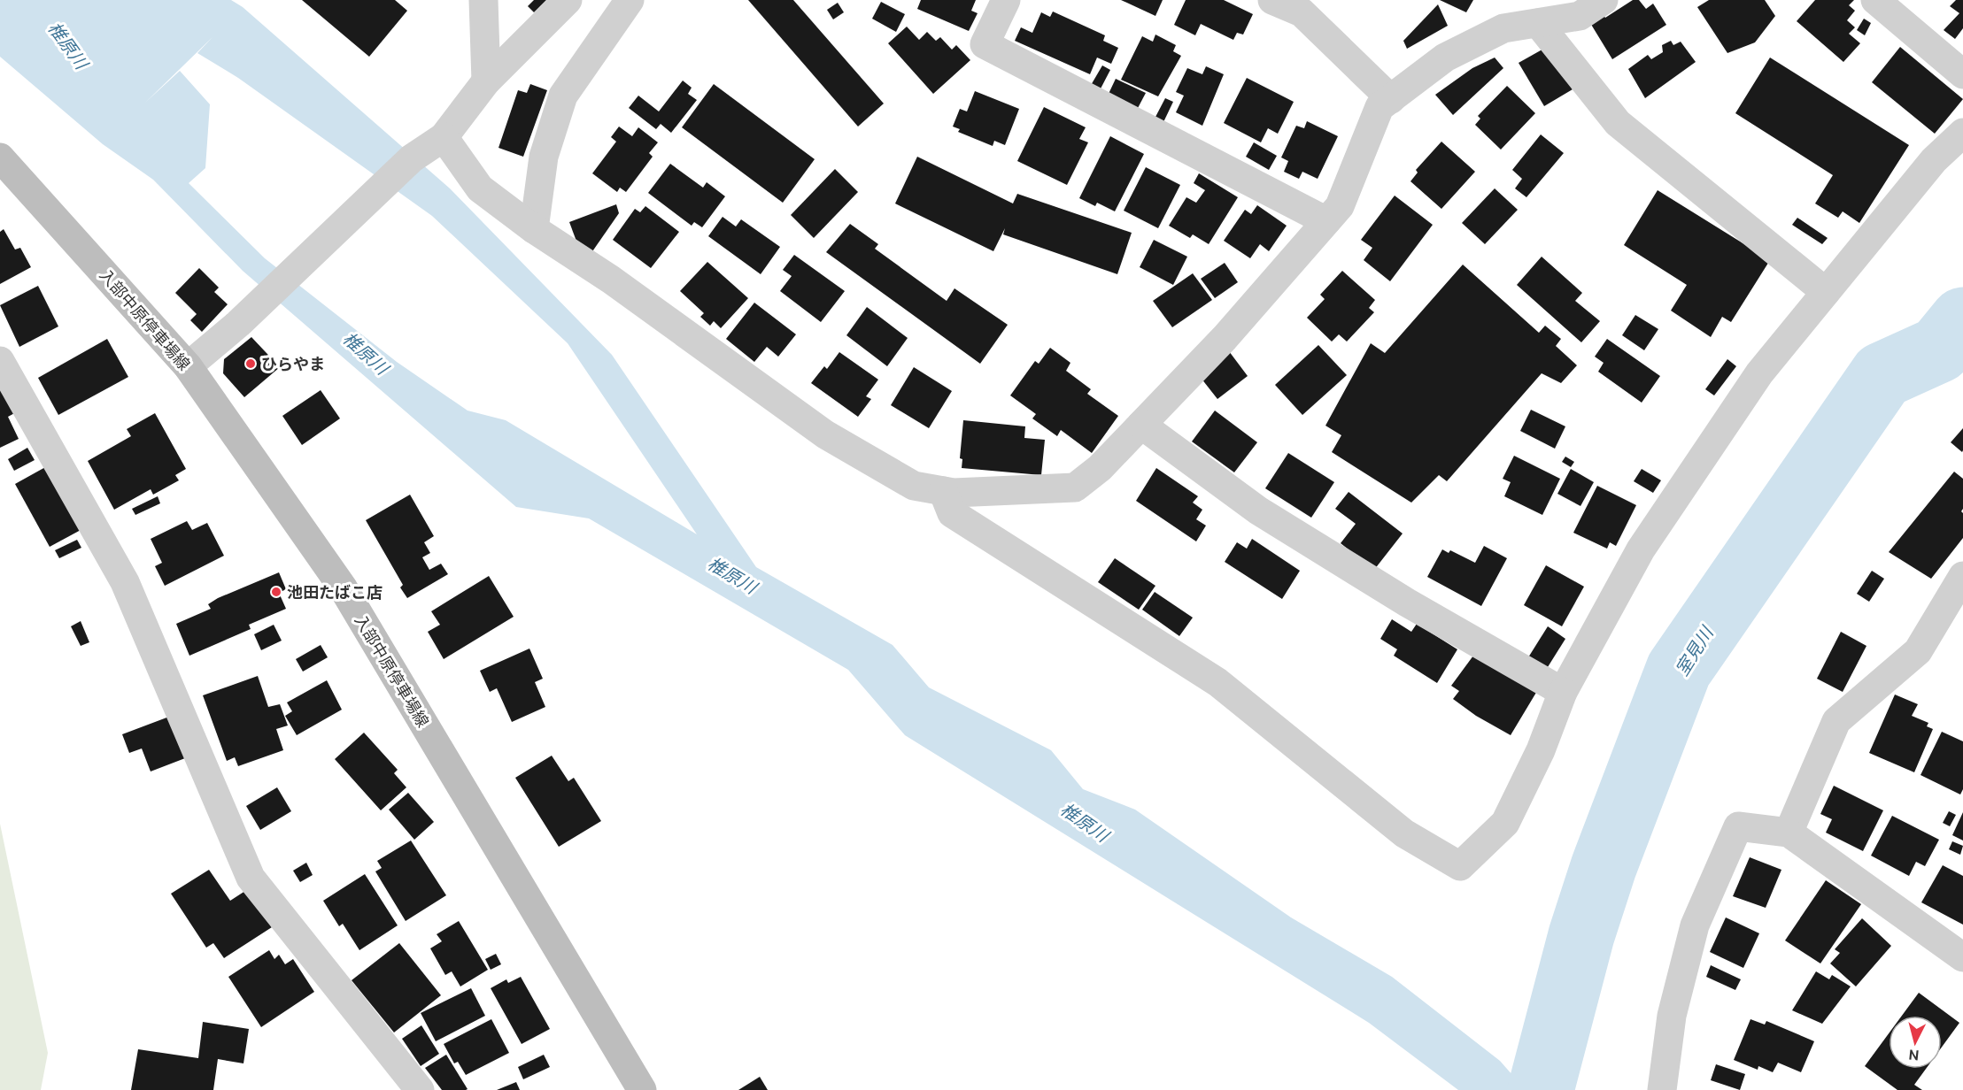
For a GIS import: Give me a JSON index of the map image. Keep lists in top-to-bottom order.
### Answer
{
  "streets": {
    "main road": ["入部中原停車場線"]
  },
  "water": ["椎原川", "室見川"],
  "places": ["ひらやま", "池田たばこ店"],
  "north": "bottom"
}
